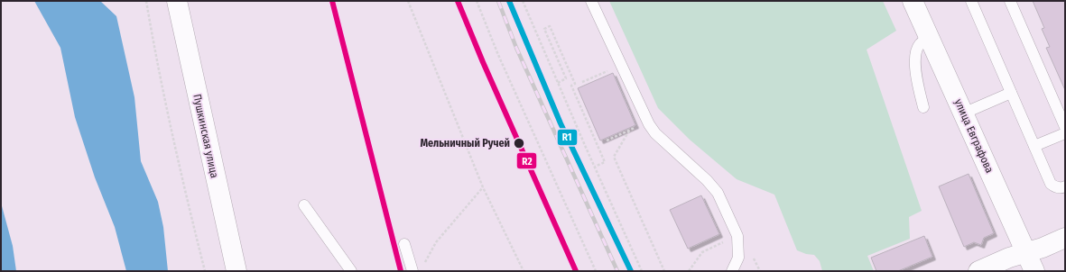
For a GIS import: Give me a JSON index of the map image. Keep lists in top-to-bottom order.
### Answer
{
  "streets": {
    "street": ["Пушкинская улица", "улица Евграфова"]
  },
  "places": ["Мельничный Ручей"],
  "lines": ["transit line R1", "transit line R2"]
}
